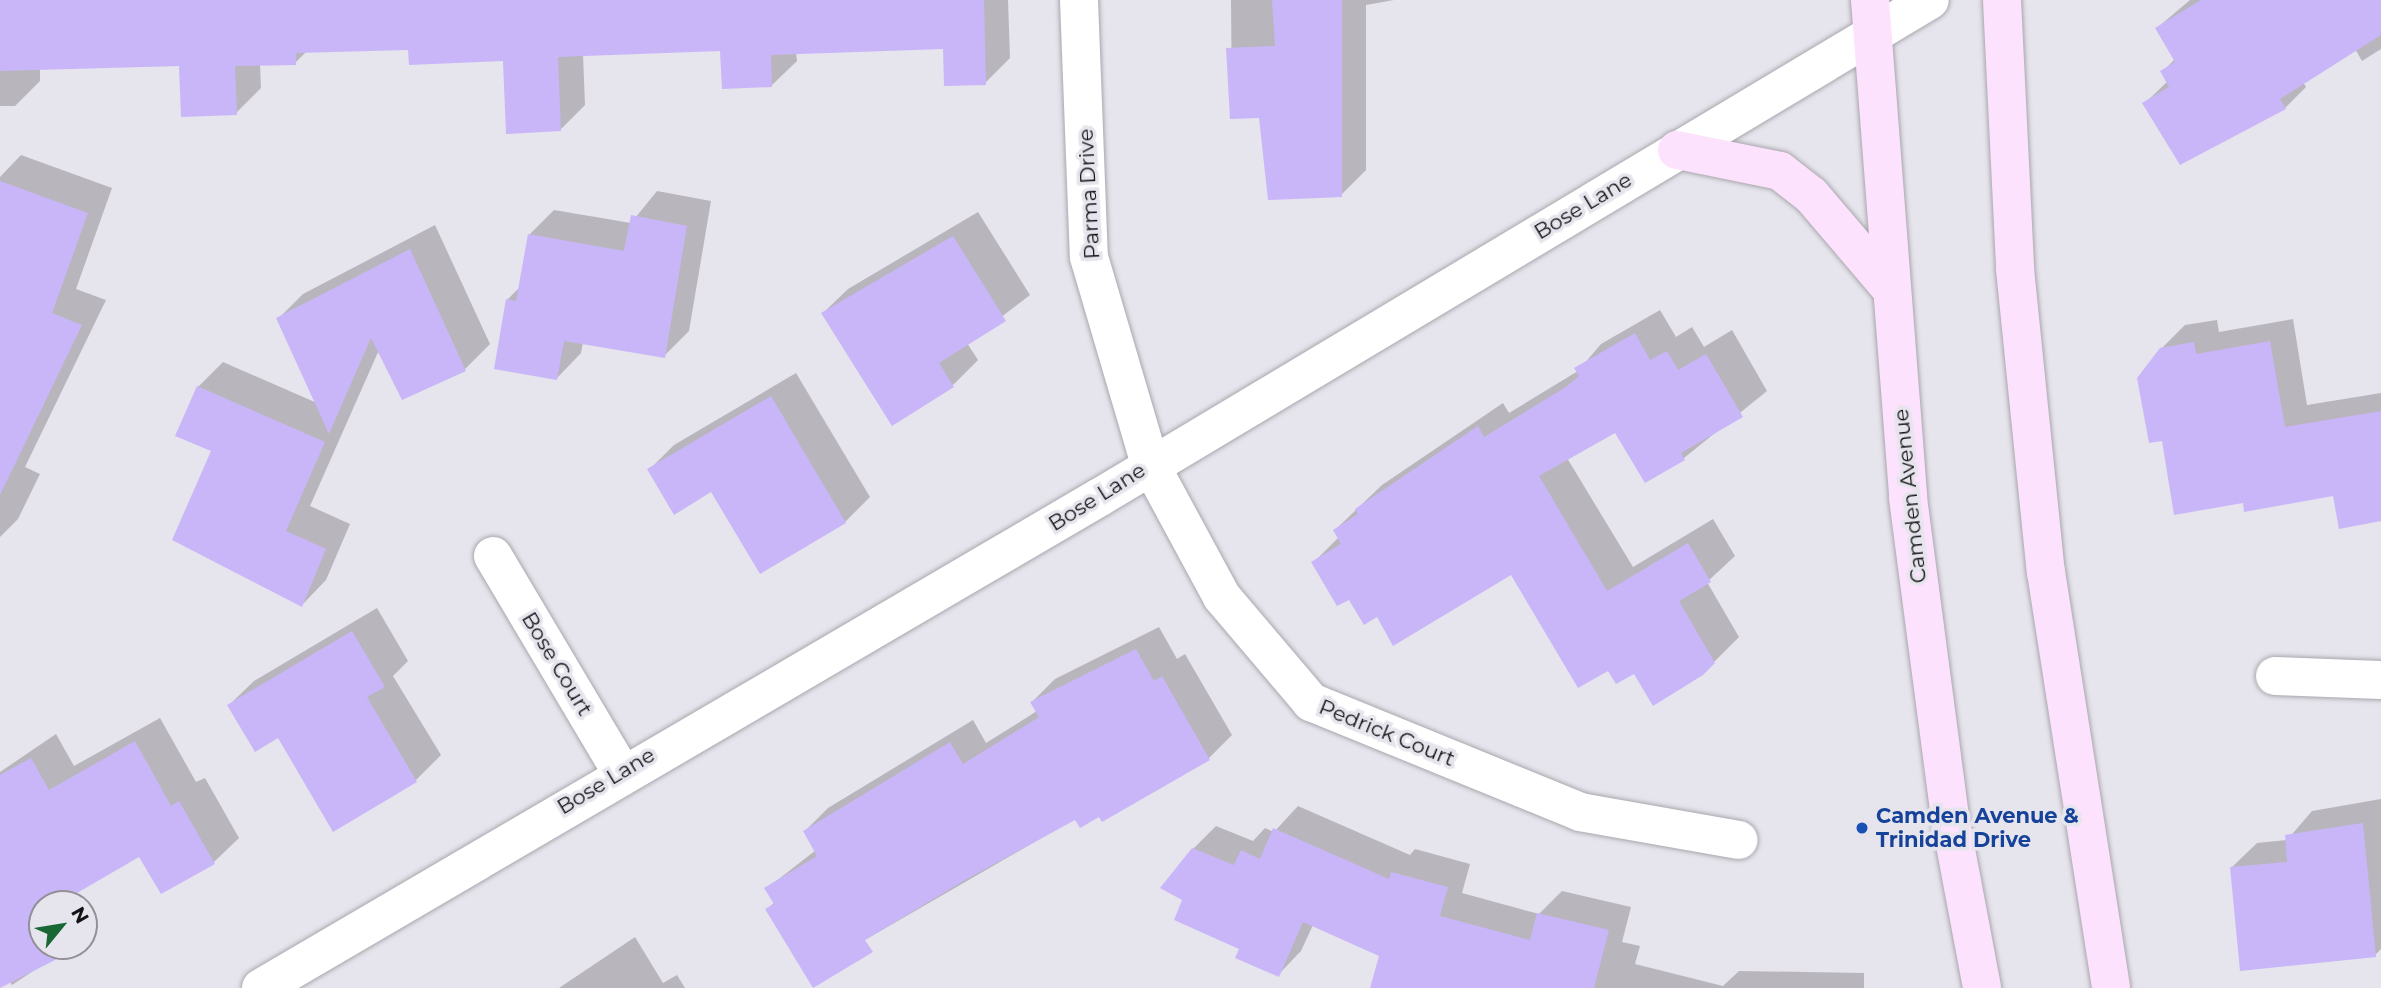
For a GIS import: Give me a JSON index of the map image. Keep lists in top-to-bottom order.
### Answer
{
  "streets": {
    "main road": ["Camden Avenue"],
    "street": [
      "Parma Drive",
      "Bose Lane",
      "Bose Court",
      "Pedrick Court"
    ]
  },
  "crossings": [
    ["Parma Drive", "Bose Lane"],
    ["Parma Drive", "Pedrick Court"],
    ["Bose Lane", "Camden Avenue"],
    ["Bose Lane", "Bose Court"],
    ["Bose Lane", "Pedrick Court"]
  ],
  "places": ["Camden Avenue & Trinidad Drive"],
  "north": "top right"
}
